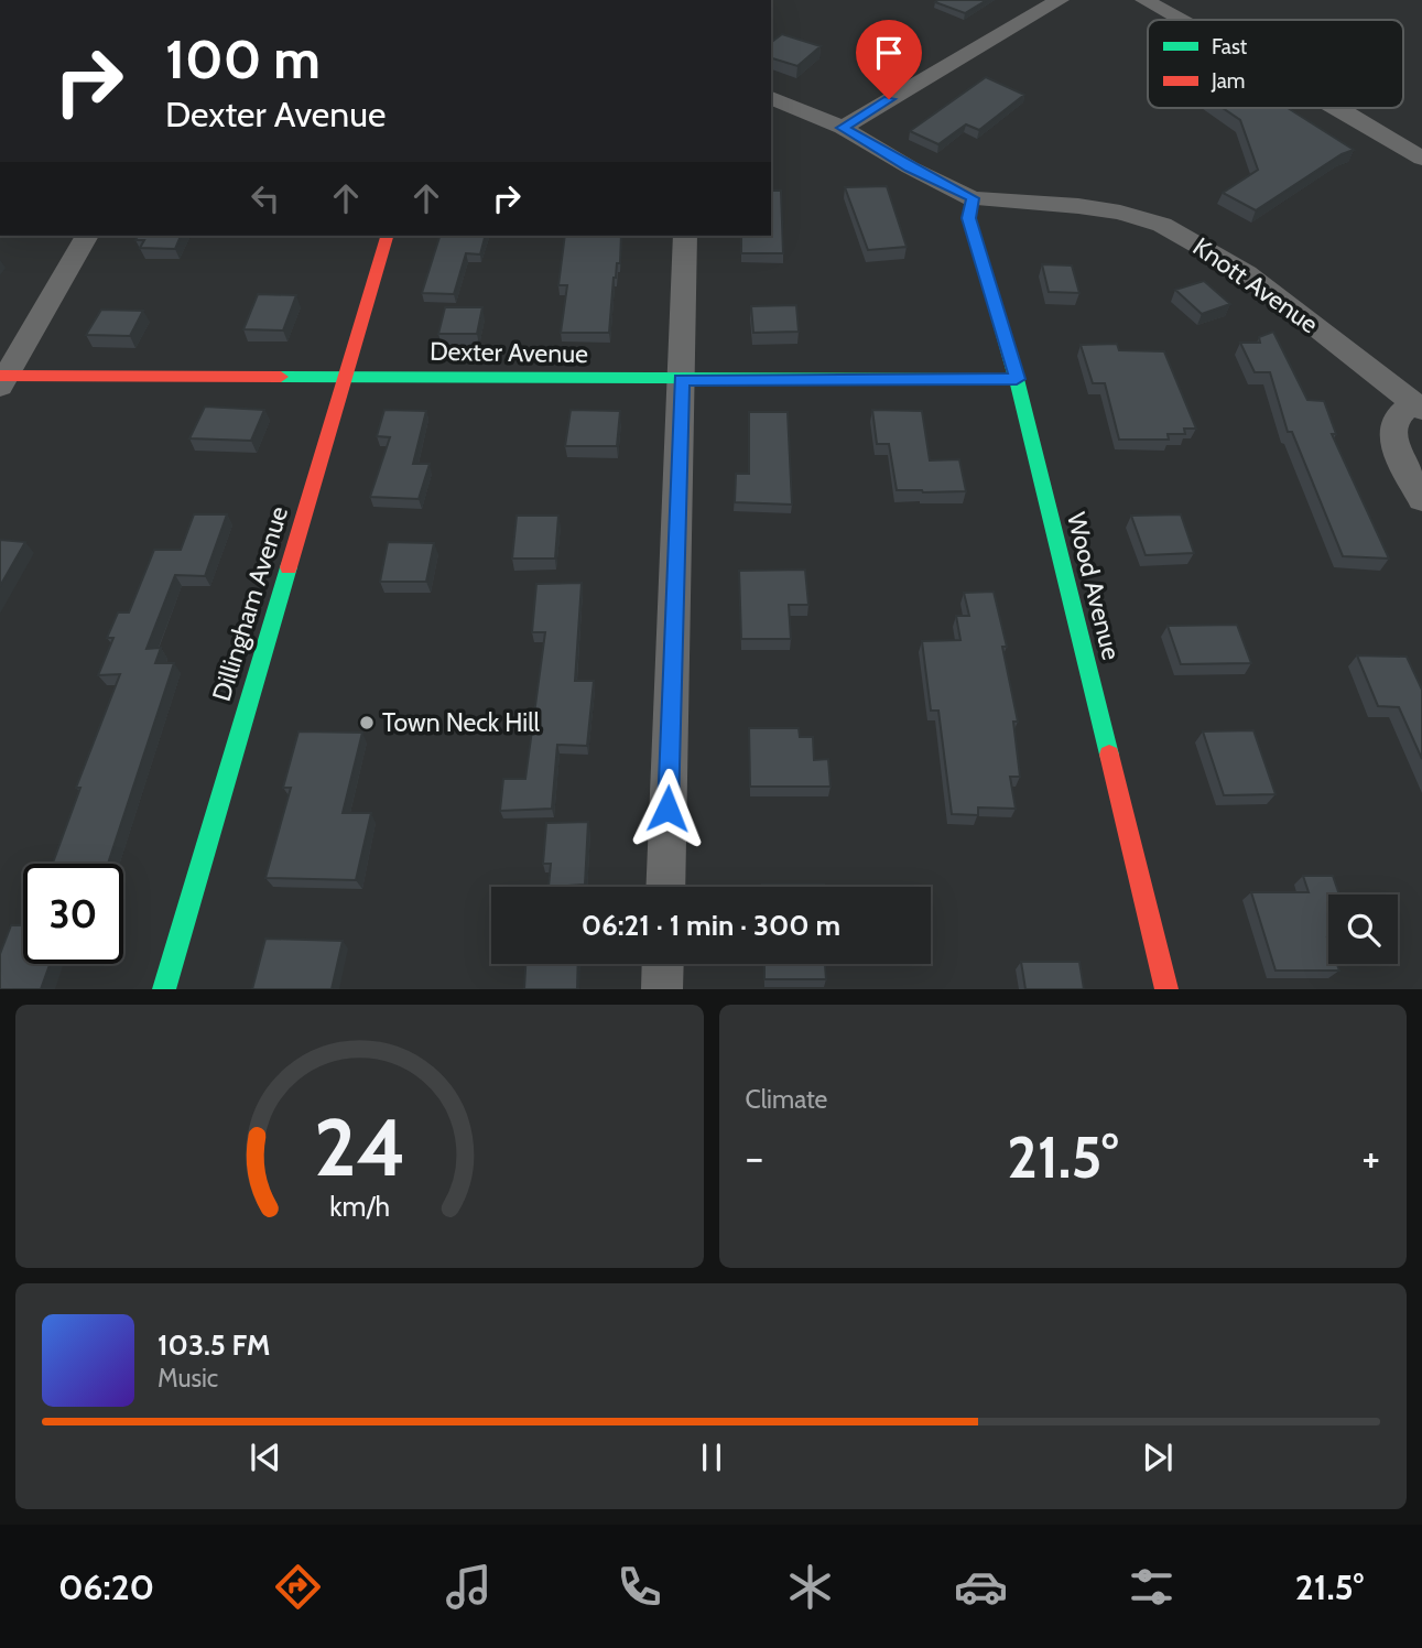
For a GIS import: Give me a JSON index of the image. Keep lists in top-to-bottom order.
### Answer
{
  "streets": {
    "street": [
      "Knott Avenue",
      "Dexter Avenue",
      "Wood Avenue",
      "Dillingham Avenue"
    ]
  },
  "crossings": [
    ["Knott Avenue", "Wood Avenue"],
    ["Dexter Avenue", "Wood Avenue"],
    ["Dexter Avenue", "Dillingham Avenue"]
  ],
  "places": ["Town Neck Hill"],
  "legend": ["Fast", "Jam"],
  "page": {
    "turn": ["100 m", "Dexter Avenue"],
    "limit": "30",
    "trip": "06:21 · 1 min · 300 m",
    "tile": "Climate",
    "heat": ["−", "21.5°", "+"],
    "song": ["103.5 FM", "Music"],
    "tabs": ["06:20", "21.5°"],
    "gauge": ["24", "km/h"]
  }
}
